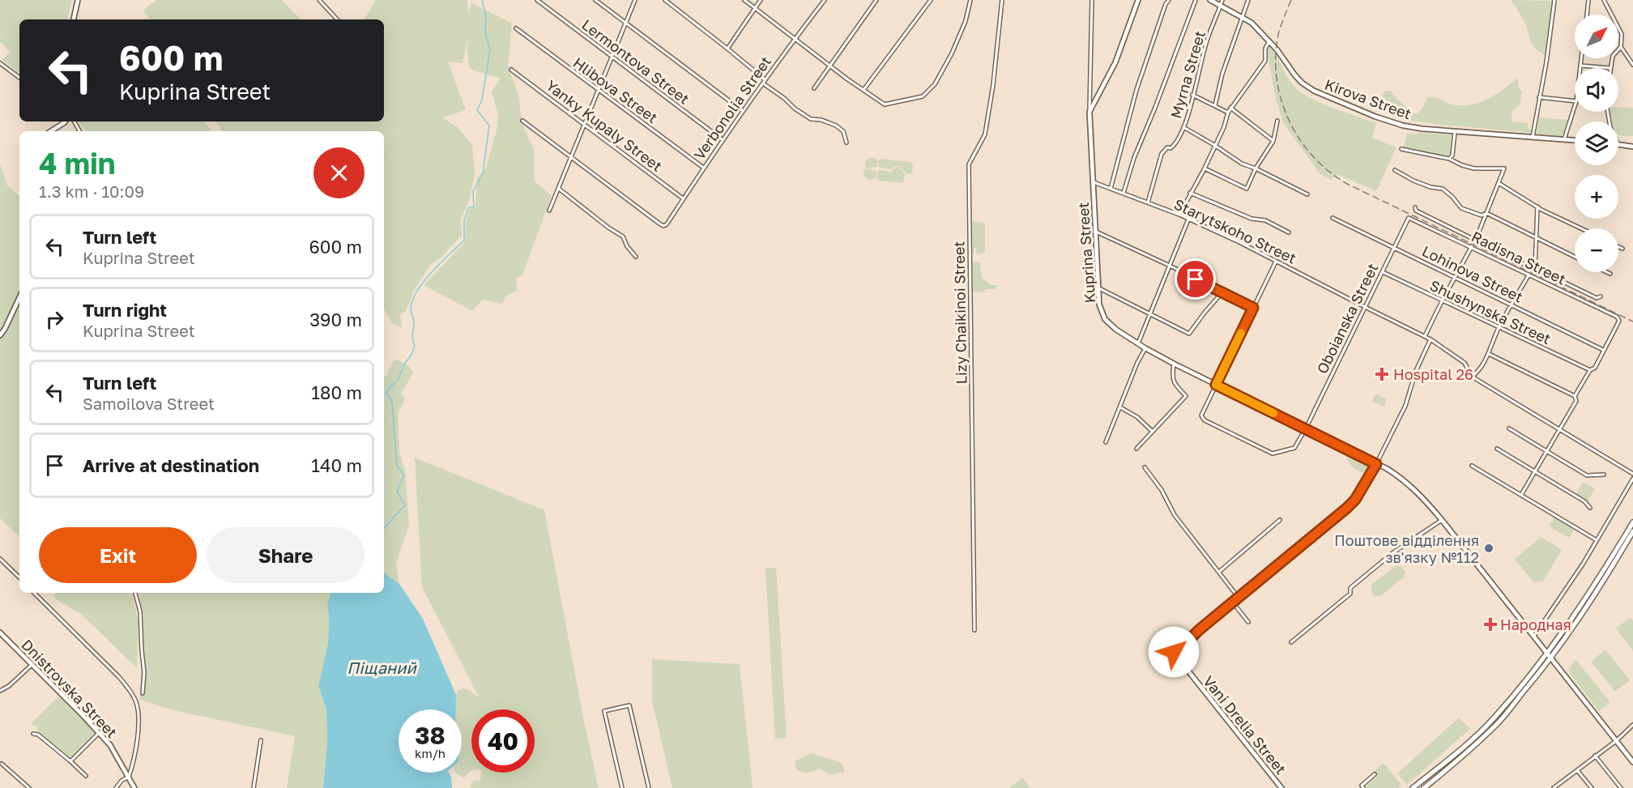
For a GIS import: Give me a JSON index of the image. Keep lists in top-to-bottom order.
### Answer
{
  "streets": {
    "main road": [
      "Kirova Street",
      "Kuprina Street",
      "Dnistrovska Street",
      "Vani Drelia Street"
    ],
    "street": [
      "Lermontova Street",
      "Myrna Street",
      "Hlibova Street",
      "Verbonolia Street",
      "Yanky Kupaly Street",
      "Starytskoho Street",
      "Radisna Street",
      "Lohinova Street",
      "Shushynska Street",
      "Lizy Chaikinoi Street",
      "Oboianska Street"
    ]
  },
  "crossings": [
    ["Lermontova Street", "Verbonolia Street"],
    ["Myrna Street", "Kirova Street"],
    ["Myrna Street", "Starytskoho Street"],
    ["Hlibova Street", "Verbonolia Street"],
    ["Verbonolia Street", "Yanky Kupaly Street"],
    ["Starytskoho Street", "Kuprina Street"],
    ["Starytskoho Street", "Oboianska Street"],
    ["Kuprina Street", "Oboianska Street"],
    ["Radisna Street", "Lohinova Street"],
    ["Radisna Street", "Oboianska Street"],
    ["Lohinova Street", "Oboianska Street"],
    ["Shushynska Street", "Oboianska Street"]
  ],
  "water": ["Піщаний"],
  "places": {
    "health": ["Hospital 26", "Народная"],
    "other": ["Поштове відділення зв'язку №112"]
  },
  "north": "top right",
  "page": {
    "map_buttons": ["+", "−"],
    "turn": ["600 m", "Kuprina Street"],
    "heading": ["4 min", "1.3 km · 10:09"],
    "list": [
      {
        "name": "Turn left",
        "note": "Kuprina Street",
        "value": "600 m"
      },
      {
        "name": "Turn right",
        "note": "Kuprina Street",
        "value": "390 m"
      },
      {
        "name": "Turn left",
        "note": "Samoilova Street",
        "value": "180 m"
      },
      {
        "name": "Arrive at destination",
        "value": "140 m"
      }
    ],
    "buttons": ["Exit", "Share"],
    "speed": "38 km/h",
    "limit": "40"
  }
}
